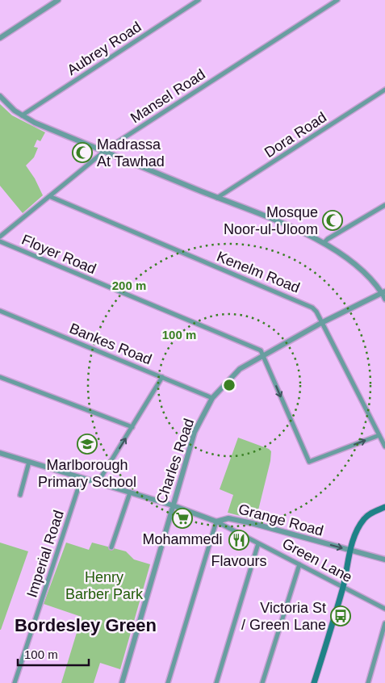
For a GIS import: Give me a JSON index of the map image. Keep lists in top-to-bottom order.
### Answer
{
  "streets": {
    "street": [
      "Aubrey Road",
      "Mansel Road",
      "Dora Road",
      "Floyer Road",
      "Kenelm Road",
      "Bankes Road",
      "Charles Road",
      "Grange Road",
      "Imperial Road",
      "Green Lane"
    ]
  },
  "crossings": [
    ["Mansel Road", "Kenelm Road"],
    ["Floyer Road", "Charles Road"],
    ["Kenelm Road", "Charles Road"],
    ["Bankes Road", "Charles Road"],
    ["Charles Road", "Grange Road"],
    ["Grange Road", "Green Lane"]
  ],
  "one_way": ["Grange Road"],
  "districts": ["Bordesley Green"],
  "parks": ["Henry Barber Park"],
  "places": {
    "mosque": ["Madrassa At Tawhad", "Mosque Noor-ul-Uloom"],
    "school or university": ["Marlborough Primary School"],
    "supermarket": ["Mohammedi"],
    "restaurant": ["Flavours"],
    "bus stop": ["Victoria St / Green Lane"]
  },
  "scale_bar": "100 m",
  "rings": ["200 m", "100 m"]
}
